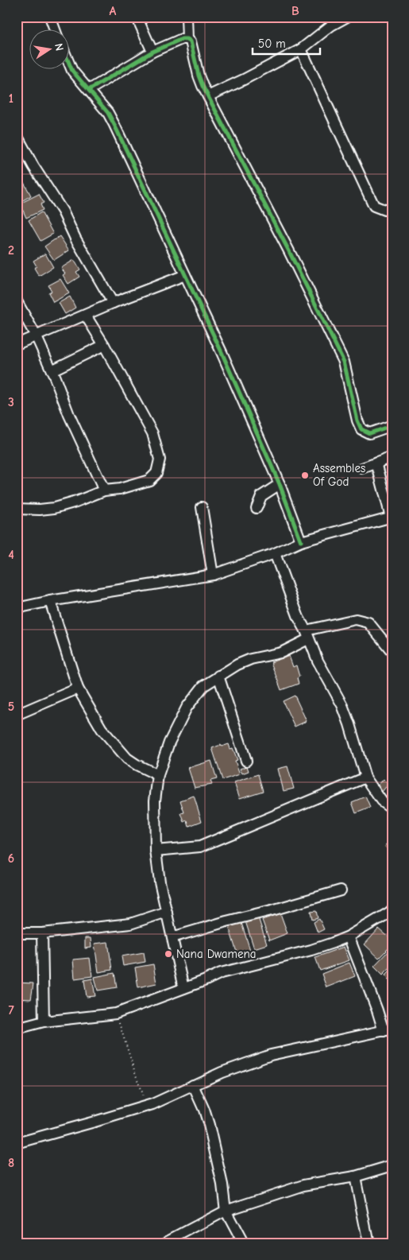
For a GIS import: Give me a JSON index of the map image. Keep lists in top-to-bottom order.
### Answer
{
  "places": ["Assembles Of God", "Nana Dwamena"],
  "scale_bar": "50 m",
  "north": "right",
  "grid": {
    "columns": ["A", "B"],
    "rows": [
      "1",
      "2",
      "3",
      "4",
      "5",
      "6",
      "7",
      "8"
    ]
  }
}
